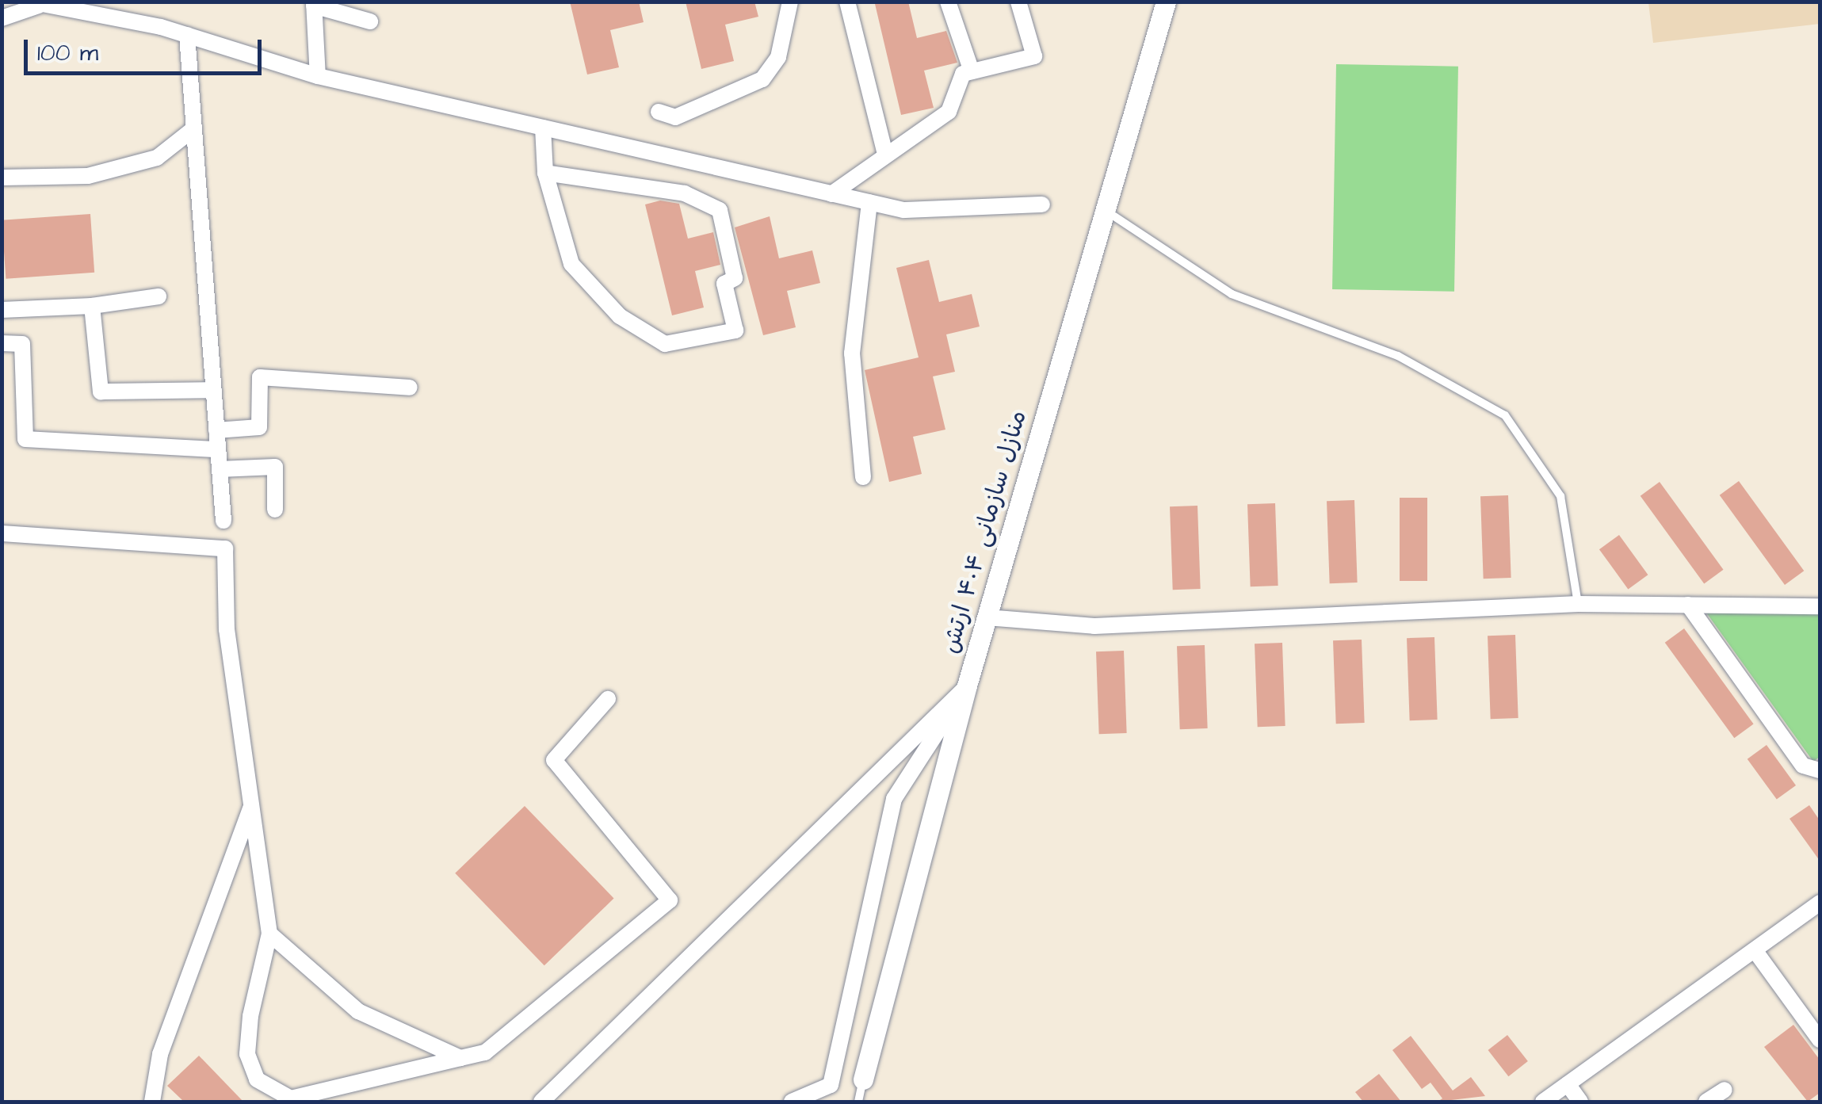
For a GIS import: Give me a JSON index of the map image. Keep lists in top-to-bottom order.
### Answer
{
  "streets": {
    "street": ["منازل سازمانی ۴۰۴ ارتش"]
  },
  "scale_bar": "100 m"
}
